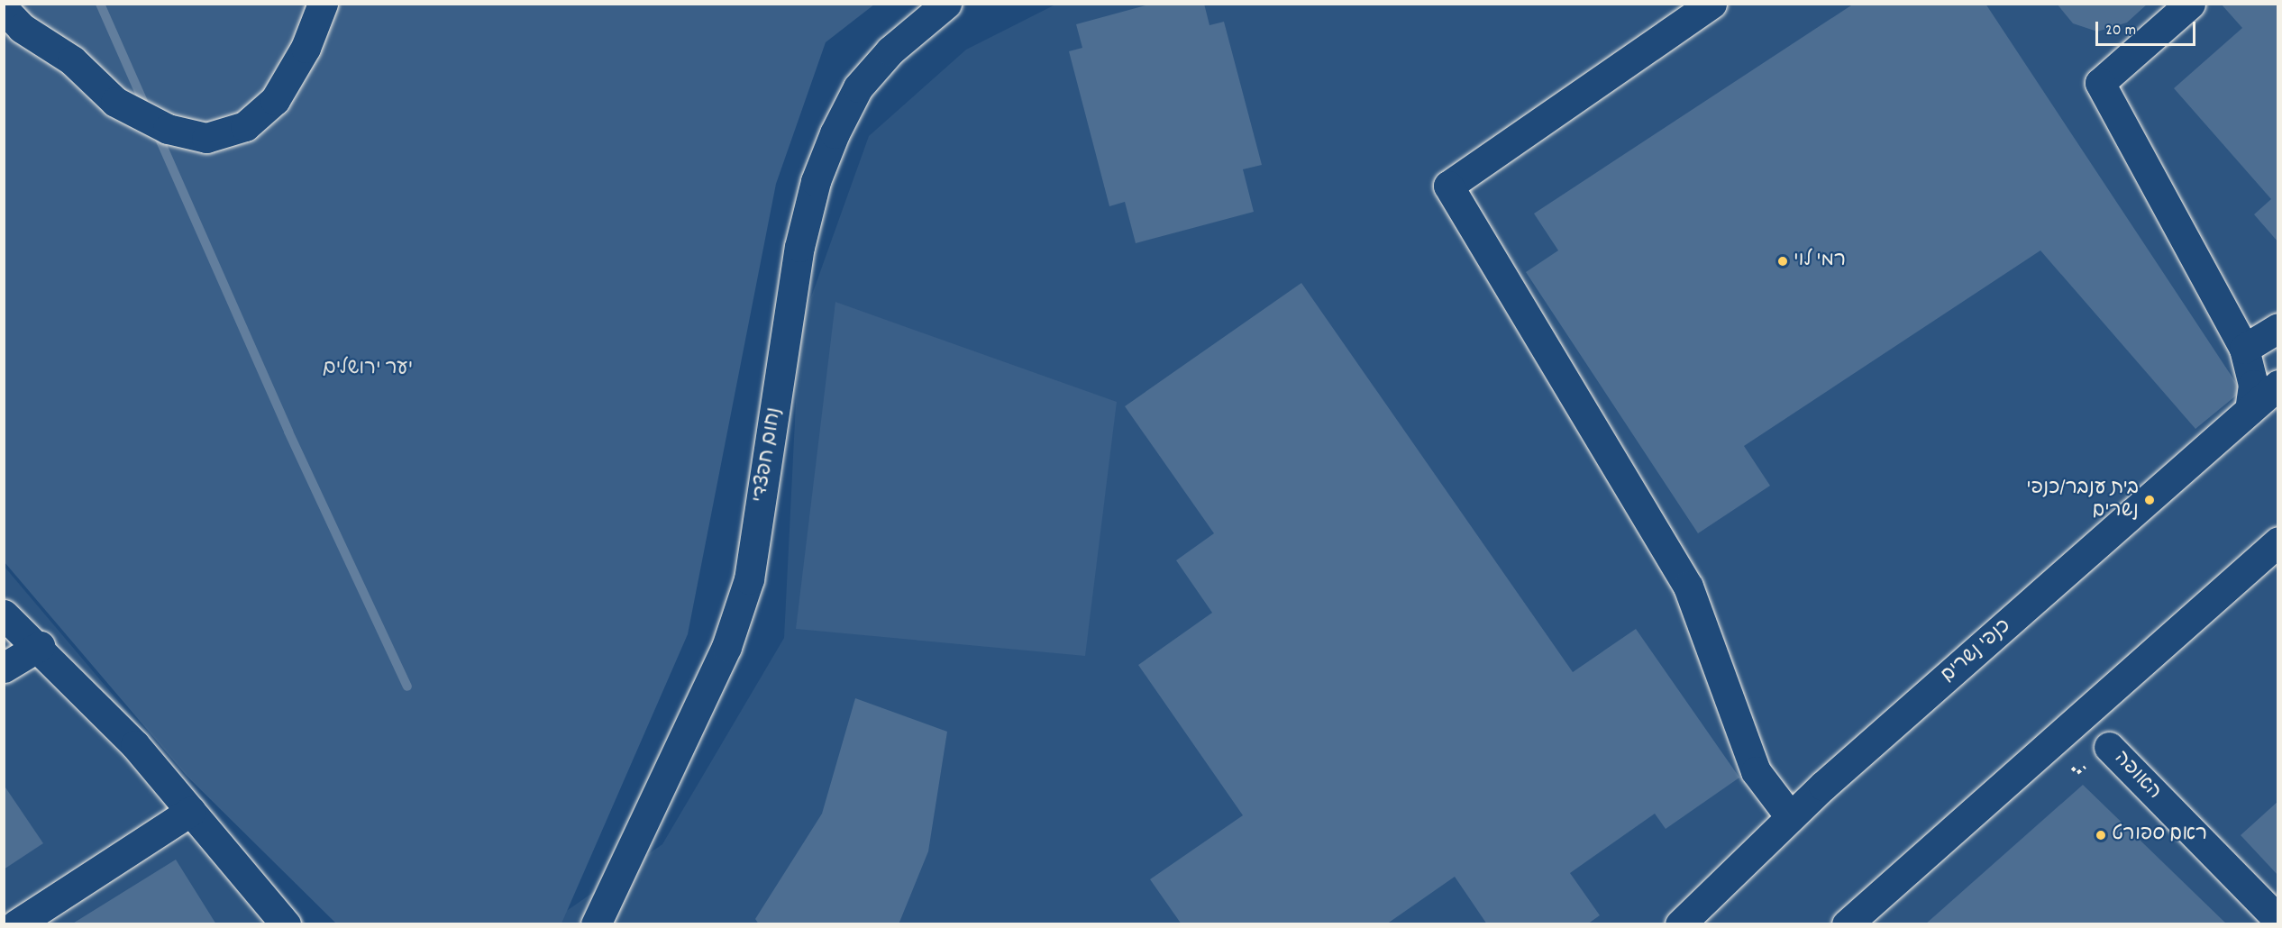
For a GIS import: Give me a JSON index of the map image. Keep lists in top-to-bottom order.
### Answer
{
  "streets": {
    "street": ["נחום חפצדי", "כנפי נשרים", "האופה"]
  },
  "parks": ["יער ירושלים"],
  "places": ["רמי לוי", "בית ענבר/כנפי נשרים", "ראם ספורט"],
  "scale_bar": "20 m"
}
